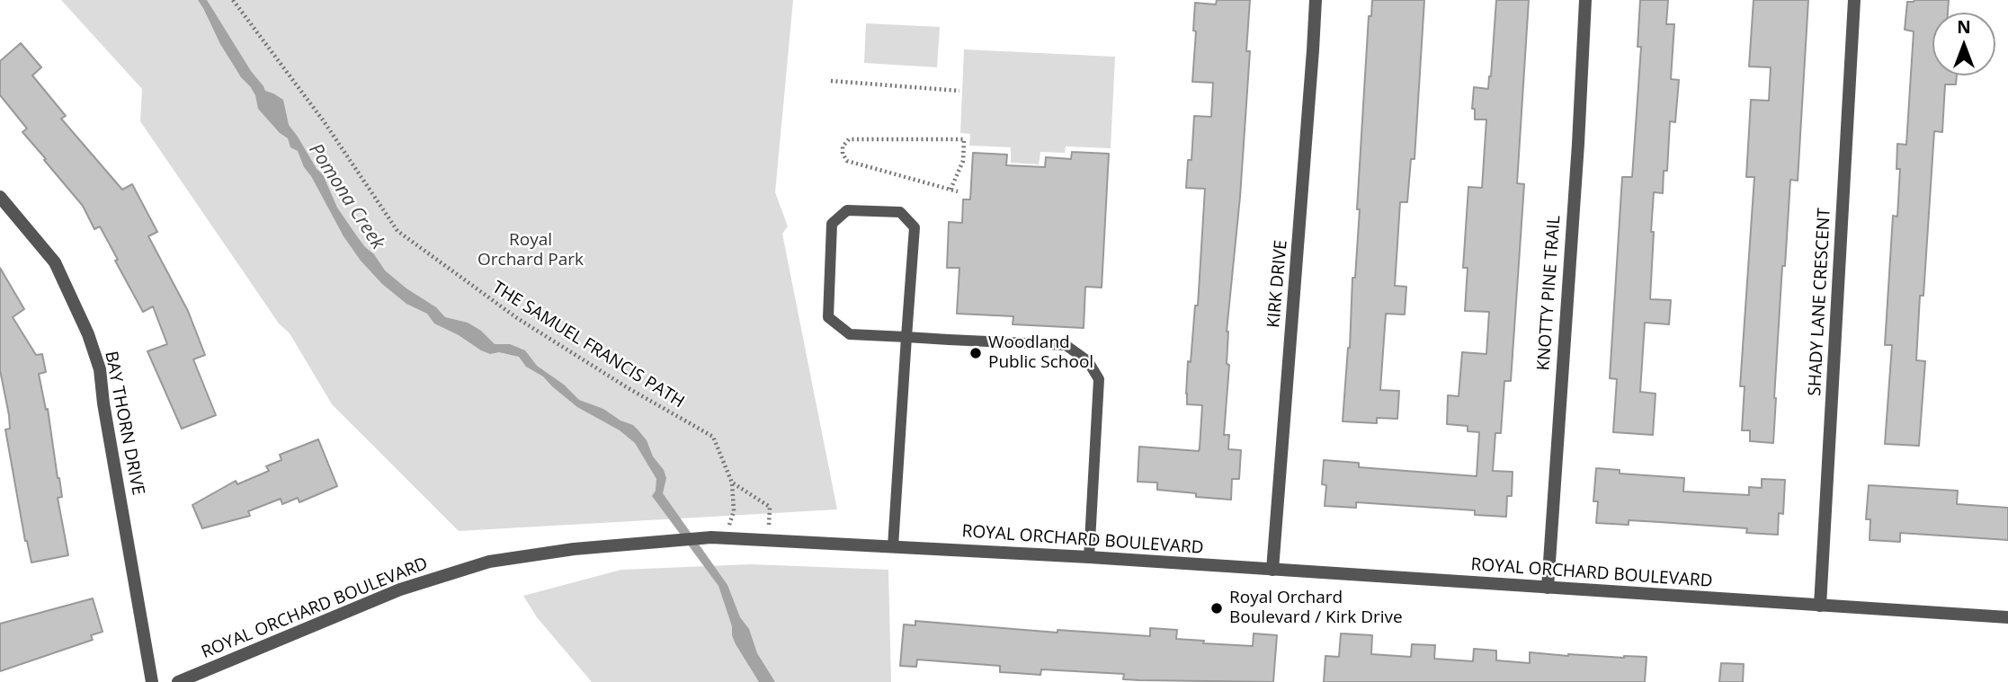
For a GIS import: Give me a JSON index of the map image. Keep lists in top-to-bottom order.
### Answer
{
  "streets": {
    "street": [
      "KIRK DRIVE",
      "KNOTTY PINE TRAIL",
      "SHADY LANE CRESCENT",
      "BAY THORN DRIVE",
      "ROYAL ORCHARD BOULEVARD"
    ],
    "path": ["THE SAMUEL FRANCIS PATH"]
  },
  "crossings": [
    ["KIRK DRIVE", "ROYAL ORCHARD BOULEVARD"],
    ["KNOTTY PINE TRAIL", "ROYAL ORCHARD BOULEVARD"],
    ["SHADY LANE CRESCENT", "ROYAL ORCHARD BOULEVARD"],
    ["THE SAMUEL FRANCIS PATH", "ROYAL ORCHARD BOULEVARD"]
  ],
  "water": ["Pomona Creek"],
  "parks": ["Royal Orchard Park"],
  "places": ["Woodland Public School", "Royal Orchard Boulevard / Kirk Drive"],
  "north": "top"
}
